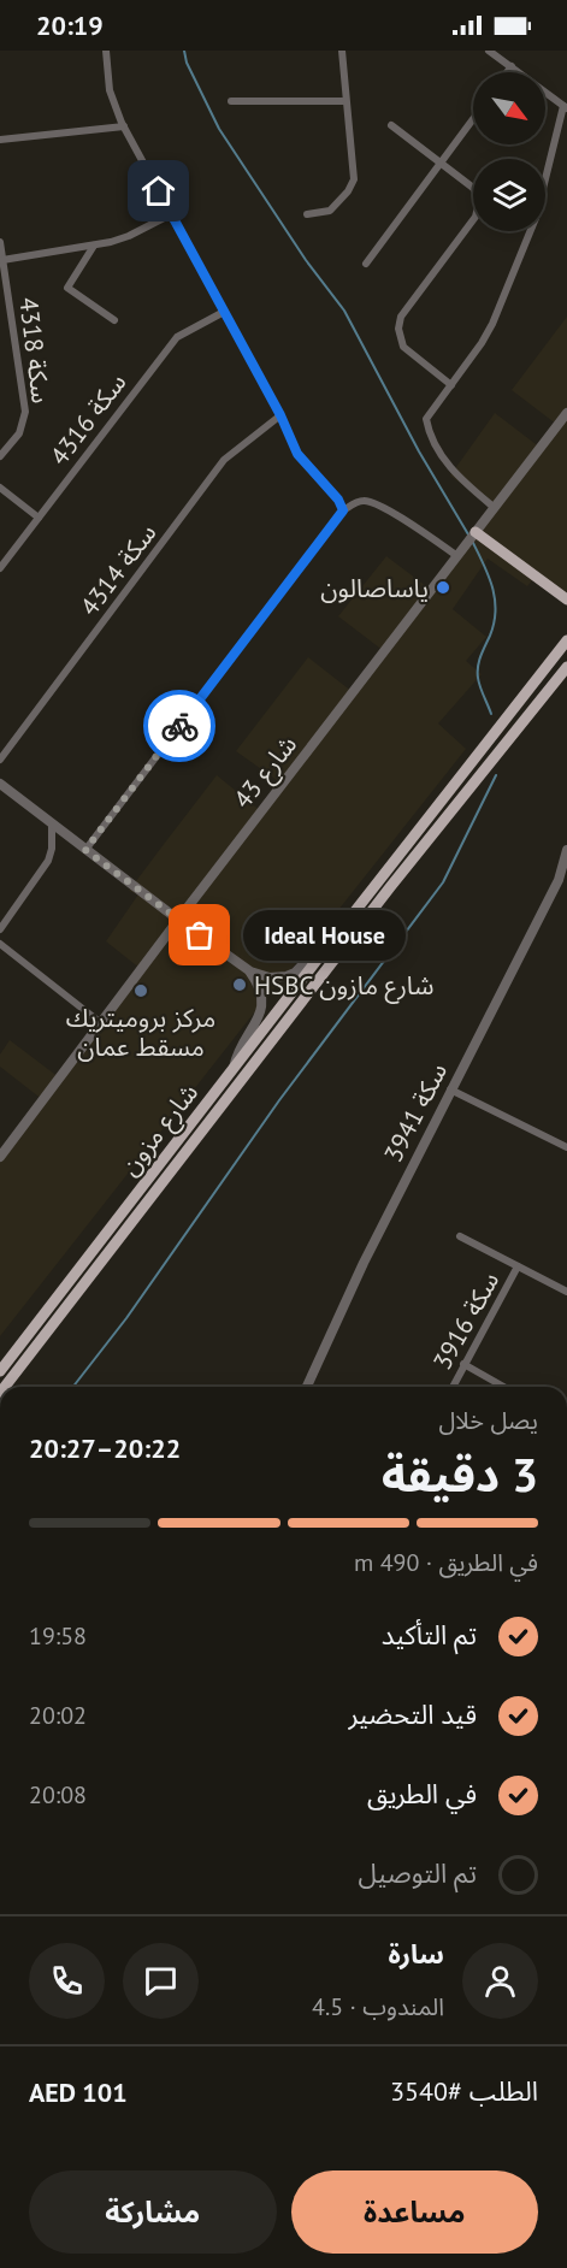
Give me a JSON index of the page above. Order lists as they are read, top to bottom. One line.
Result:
{"streets":{"main road":["شارع مزون"],"street":["سكة 4318","سكة 4316","سكة 4314","شارع 43","سكة 3941","سكة 3916"]},"places":["ياساصالون","Ideal House","HSBC شارع مازون","مركز بروميتريك مسقط عمان"],"north":"bottom right","page":{"status":"20:19","bubble":"Ideal House","heading":["3 دقيقة","يصل خلال","20:22–20:27"],"panel":["سارة","المندوب · 4.5","الطلب #3540","AED 101"],"bar":"في الطريق · 490 m","list":[["تم التأكيد","19:58"],["قيد التحضير","20:02"],["في الطريق","20:08"],"تم التوصيل"],"buttons":["مساعدة","مشاركة"]}}
